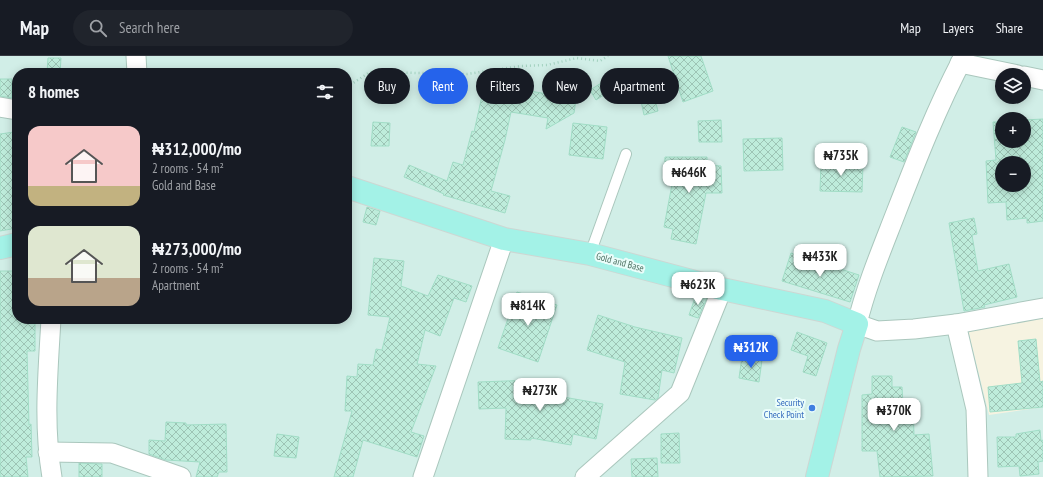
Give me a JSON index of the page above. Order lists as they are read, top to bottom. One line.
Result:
{"streets":{"main road":["Gold and Base"]},"places":["Security Check Point"],"page":{"header":"Map","search":"Search here","nav":["Map","Layers","Share"],"map_buttons":["+","−"],"chip":["Buy","Rent","Filters","New","Apartment"],"heading":"8 homes","list":[{"name":"₦312,000/mo","note":"2 rooms · 54 m² · Gold and Base"},{"name":"₦273,000/mo","note":"2 rooms · 54 m² · Apartment"}],"price":["₦735K","₦646K","₦433K","₦623K","₦814K","₦312K","₦273K","₦370K"]}}
